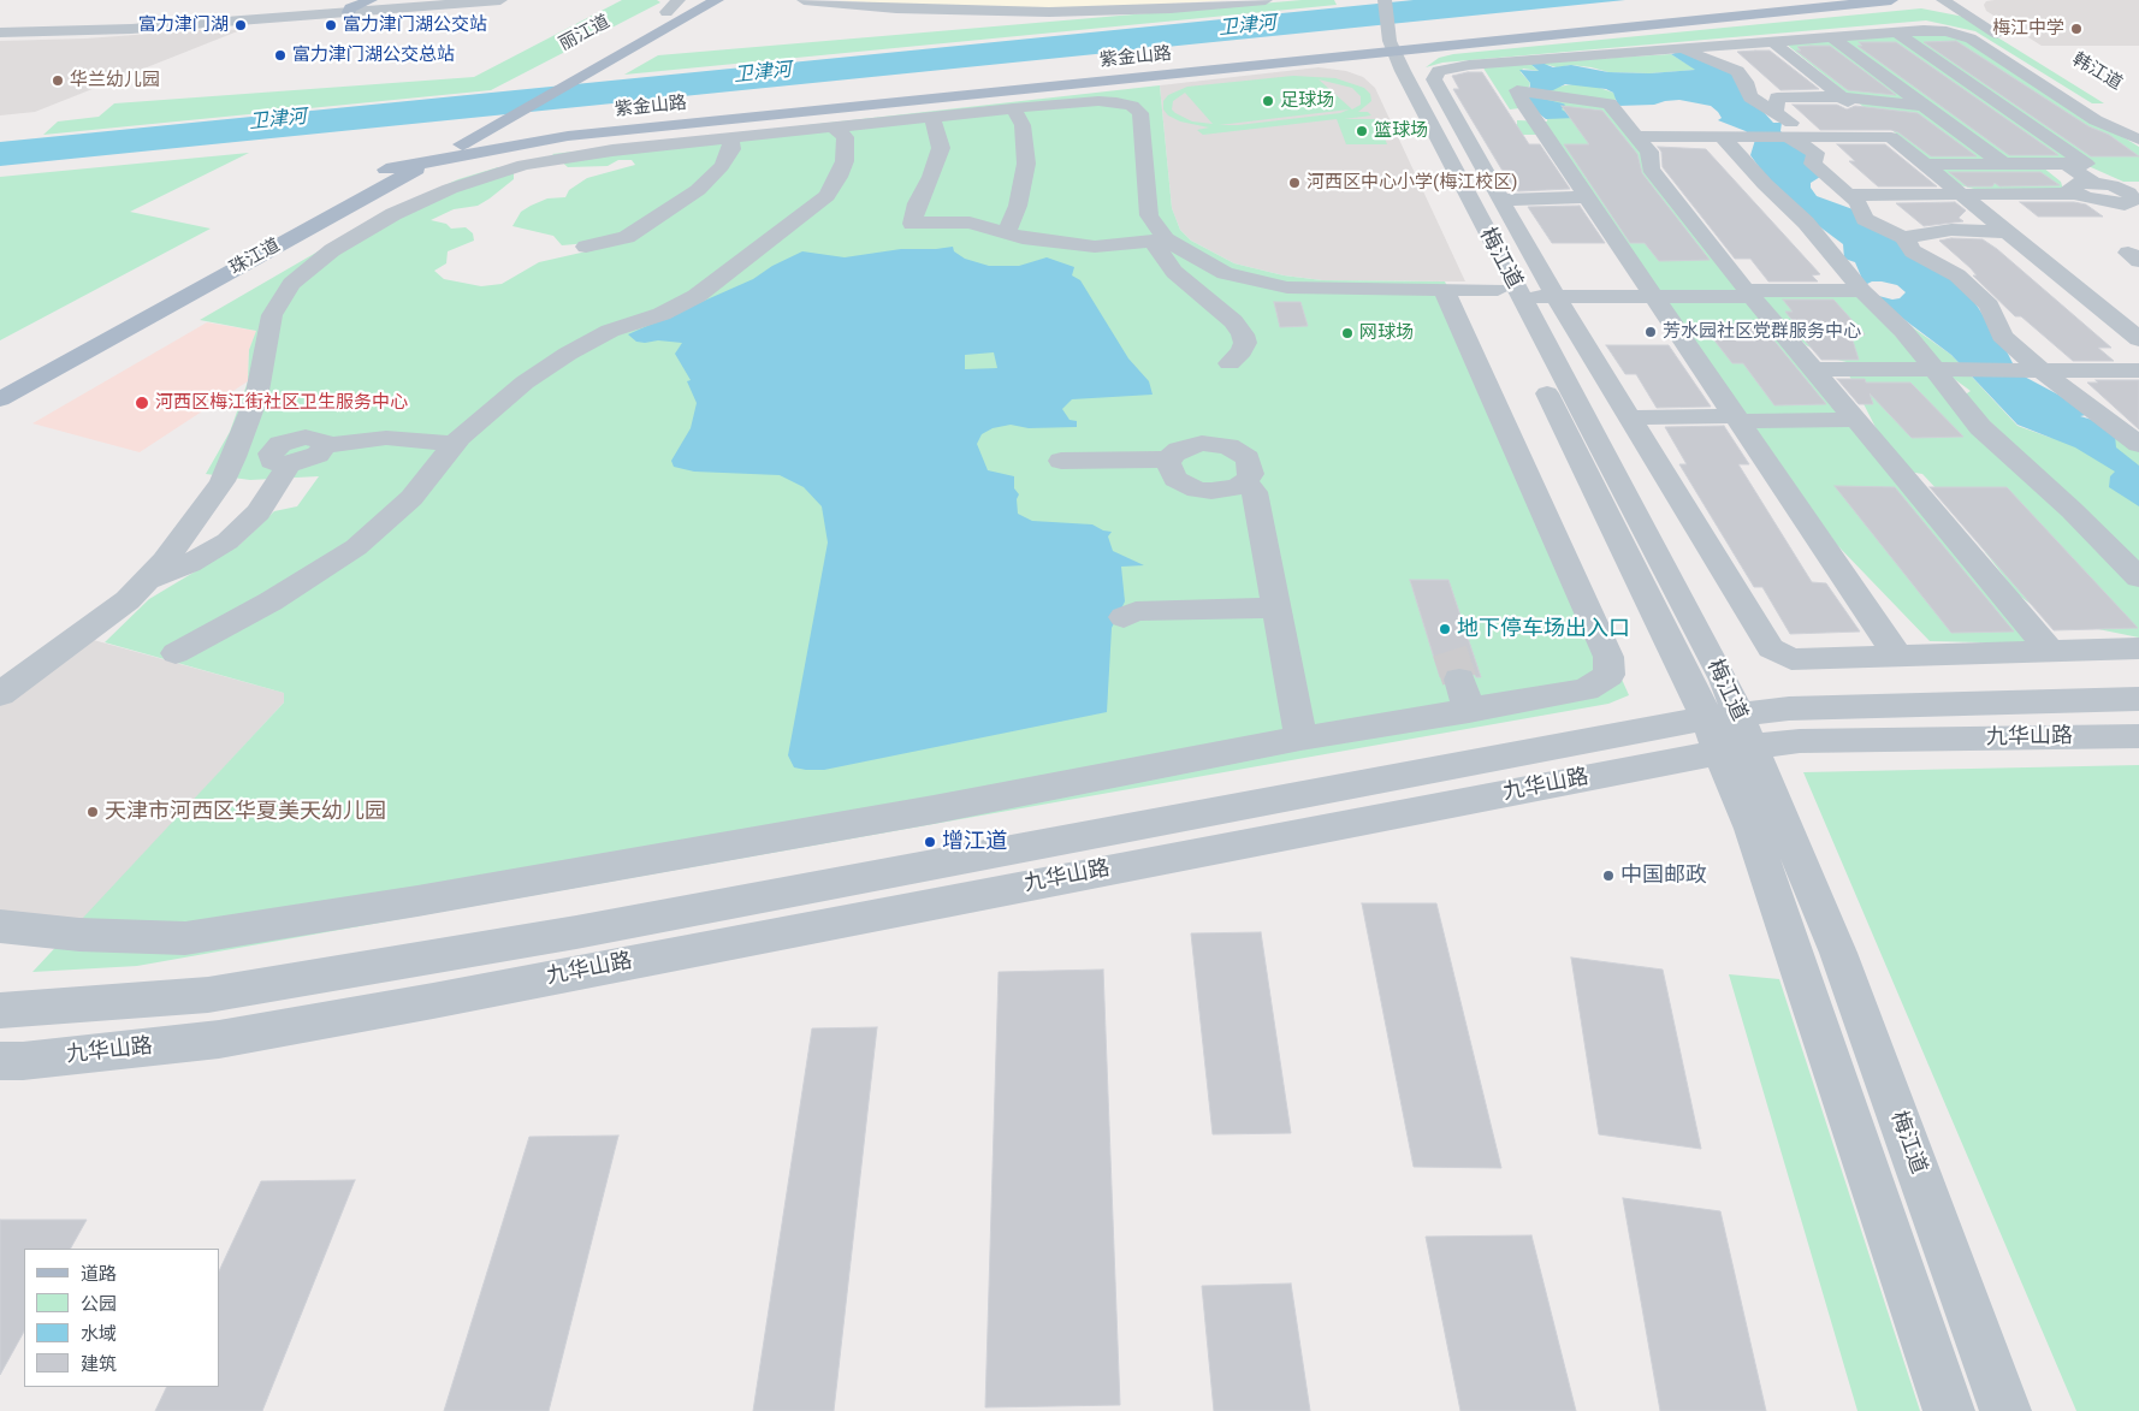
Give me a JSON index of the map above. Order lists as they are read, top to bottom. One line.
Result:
{"streets":{"main road":["丽江道","紫金山路","珠江道"],"street":["梅江道","九华山路"]},"crossings":[["丽江道","珠江道"],["紫金山路","珠江道"],["紫金山路","梅江道"],["梅江道","九华山路"]],"water":["卫津河"],"places":["富力津门湖","富力津门湖公交站","梅江中学","富力津门湖公交总站","华兰幼儿园","足球场","篮球场","河西区中心小学(梅江校区)","芳水园社区党群服务中心","网球场","河西区梅江街社区卫生服务中心","地下停车场出入口","天津市河西区华夏美天幼儿园","增江道","中国邮政"],"legend":["道路","公园","水域","建筑"]}
